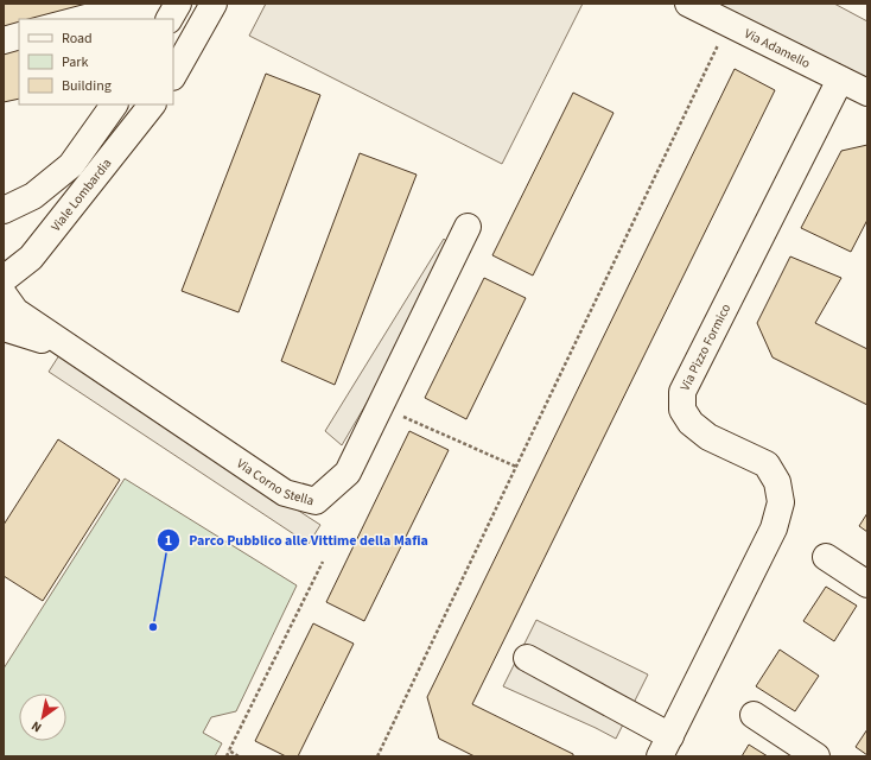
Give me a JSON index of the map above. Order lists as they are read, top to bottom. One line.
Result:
{"streets":{"street":["Via Adamello","Viale Lombardia","Via Pizzo Formico","Via Corno Stella"]},"crossings":[["Via Adamello","Via Pizzo Formico"]],"places":["Parco Pubblico alle Vittime della Mafia"],"legend":["Road","Park","Building"],"north":"bottom left"}
